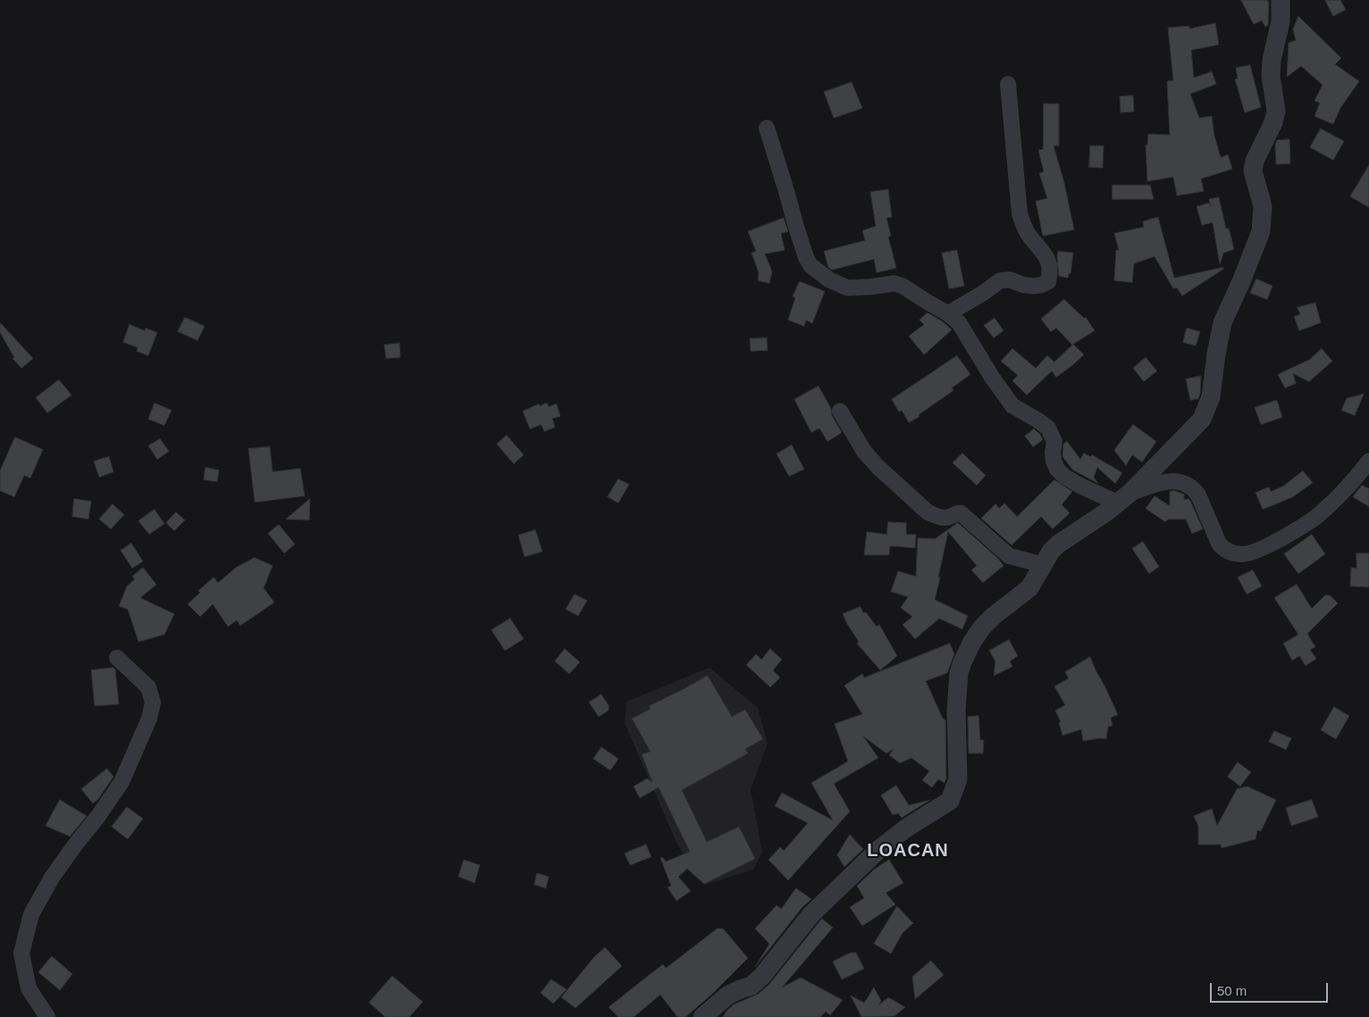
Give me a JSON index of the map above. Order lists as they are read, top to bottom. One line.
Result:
{"districts":["LOACAN"],"scale_bar":"50 m"}
